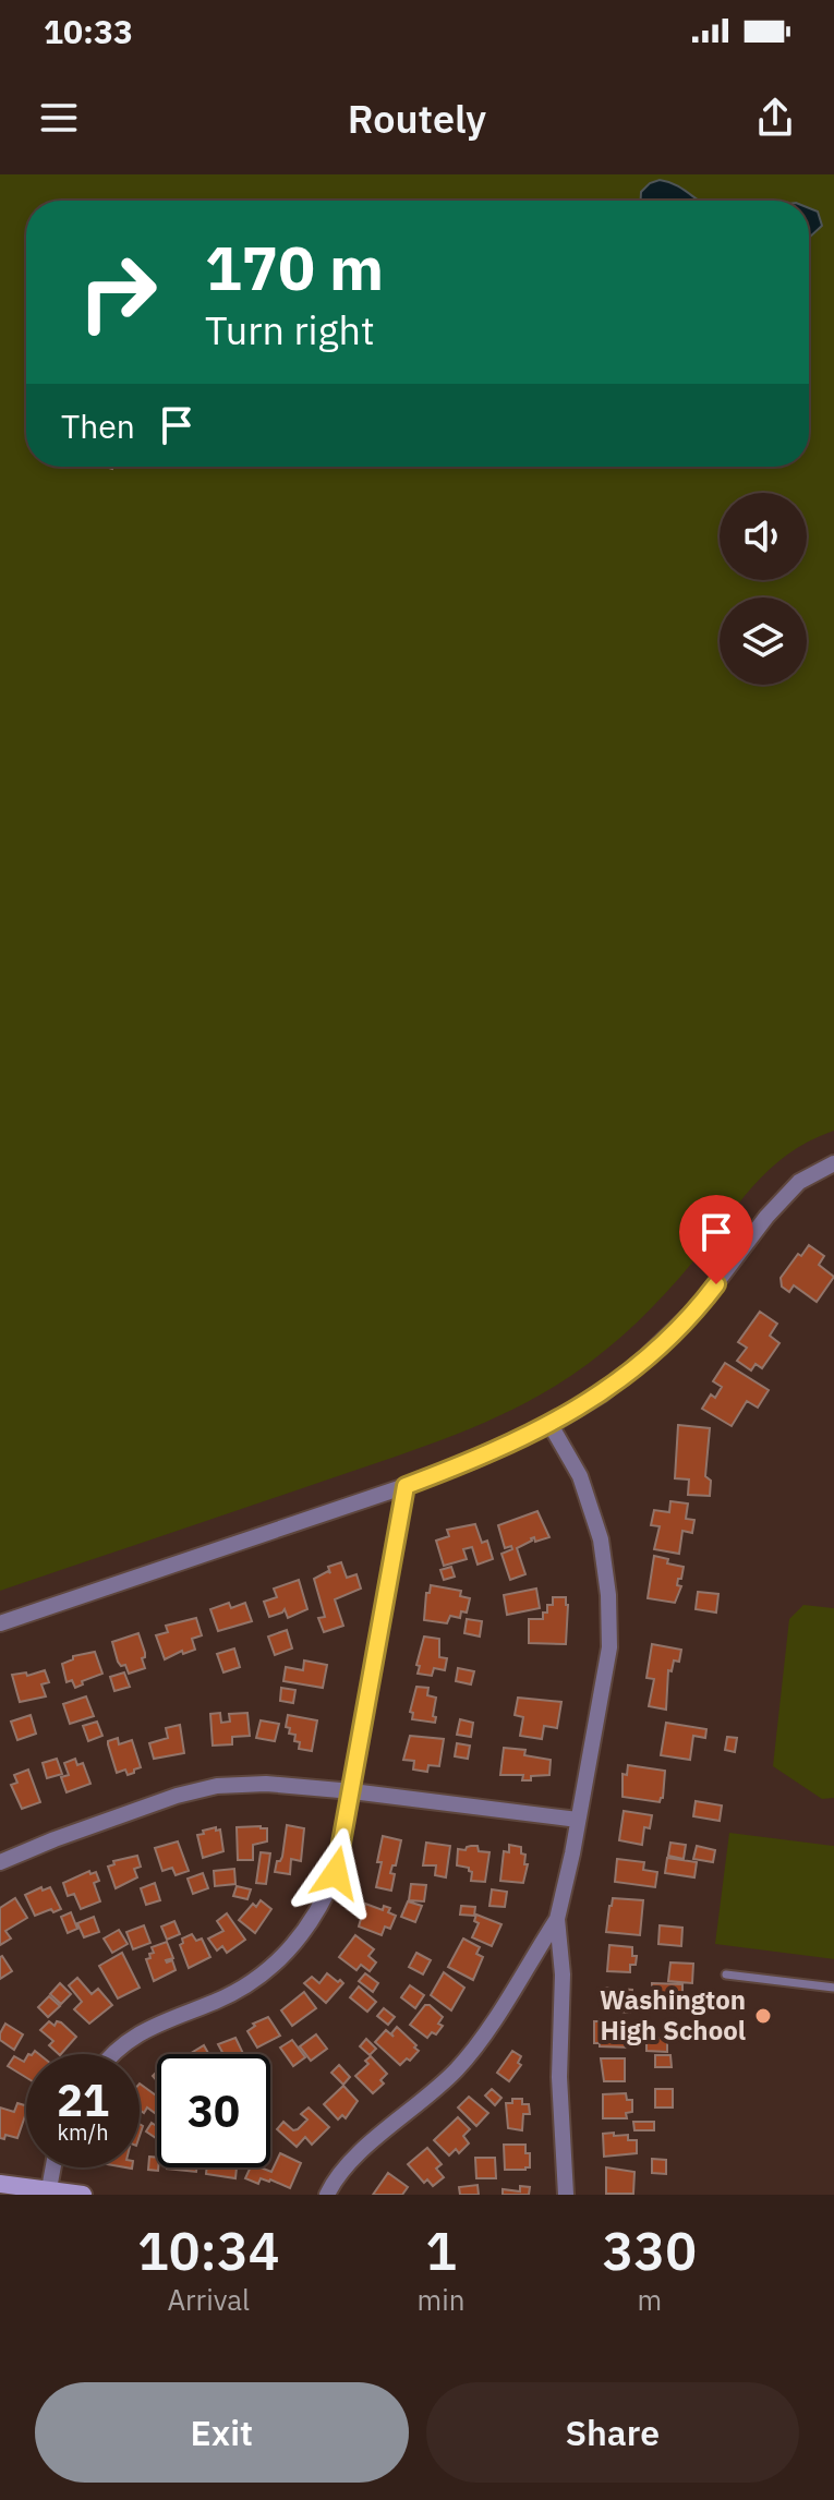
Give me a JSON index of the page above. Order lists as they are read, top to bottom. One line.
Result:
{"places":["Washington High School"],"page":{"status":"10:33","header":"Routely","turn":["170 m","Turn right"],"then":"Then","speed":"21 km/h","limit":"30","eta":["10:34","Arrival","1","min","330","m"],"buttons":["Exit","Share"]}}
